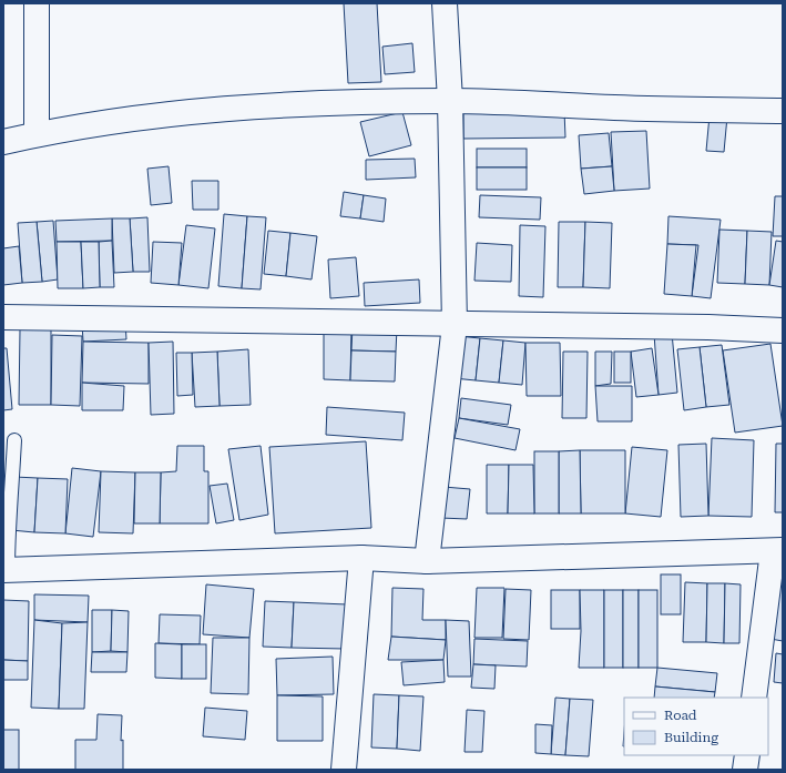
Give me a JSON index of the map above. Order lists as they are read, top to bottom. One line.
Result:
{"legend":["Road","Building"]}
